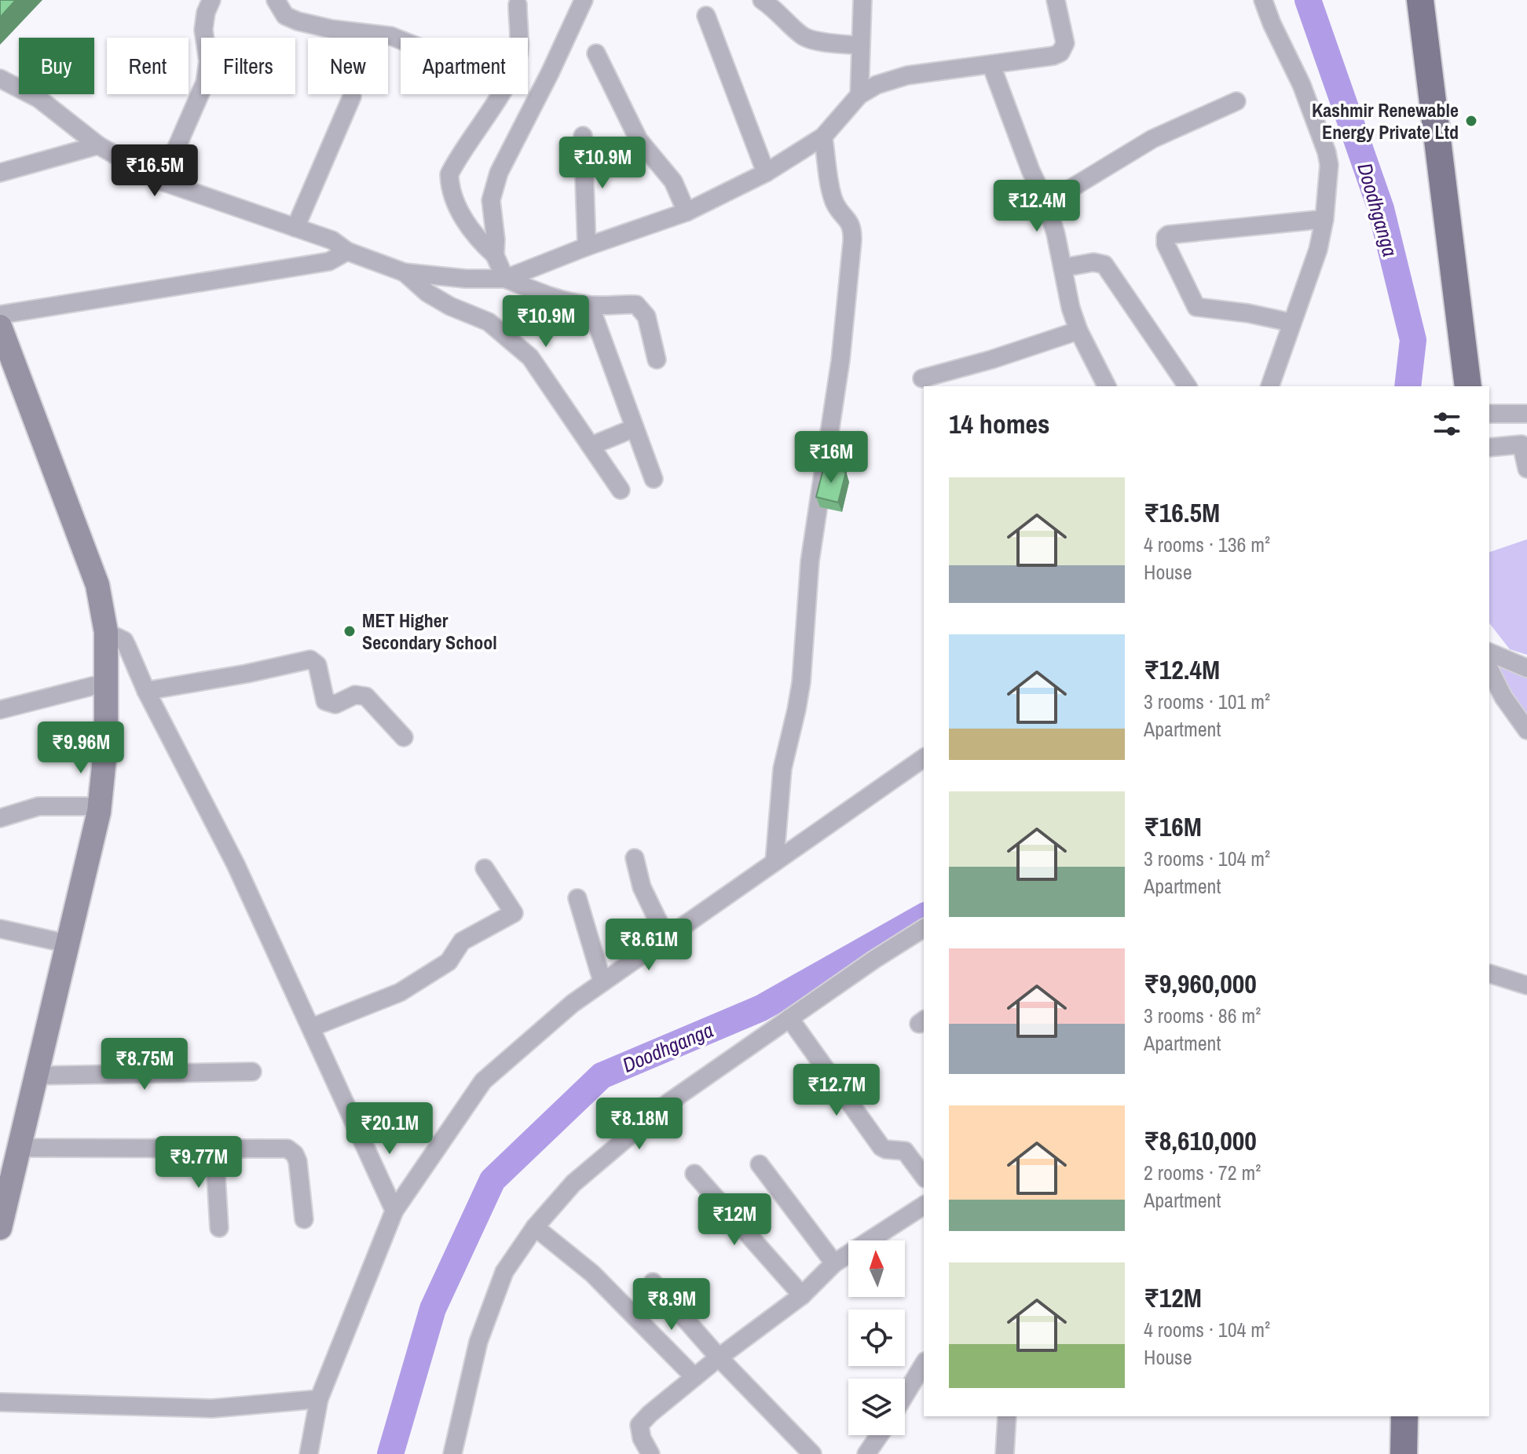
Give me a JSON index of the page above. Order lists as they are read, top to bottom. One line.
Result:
{"water":["Doodhganga"],"places":["Kashmir Renewable Energy Private Ltd","MET Higher Secondary School"],"north":"top","page":{"chip":["Buy","Rent","Filters","New","Apartment"],"price":["₹10.9M","₹16.5M","₹12.4M","₹10.9M","₹16M","₹9.96M","₹8.61M","₹8.75M","₹12.7M","₹8.18M","₹20.1M","₹9.77M","₹12M","₹8.9M"],"heading":"14 homes","list":[{"name":"₹16.5M","note":"4 rooms · 136 m² · House"},{"name":"₹12.4M","note":"3 rooms · 101 m² · Apartment"},{"name":"₹16M","note":"3 rooms · 104 m² · Apartment"},{"name":"₹9,960,000","note":"3 rooms · 86 m² · Apartment"},{"name":"₹8,610,000","note":"2 rooms · 72 m² · Apartment"},{"name":"₹12M","note":"4 rooms · 104 m² · House"}]}}
